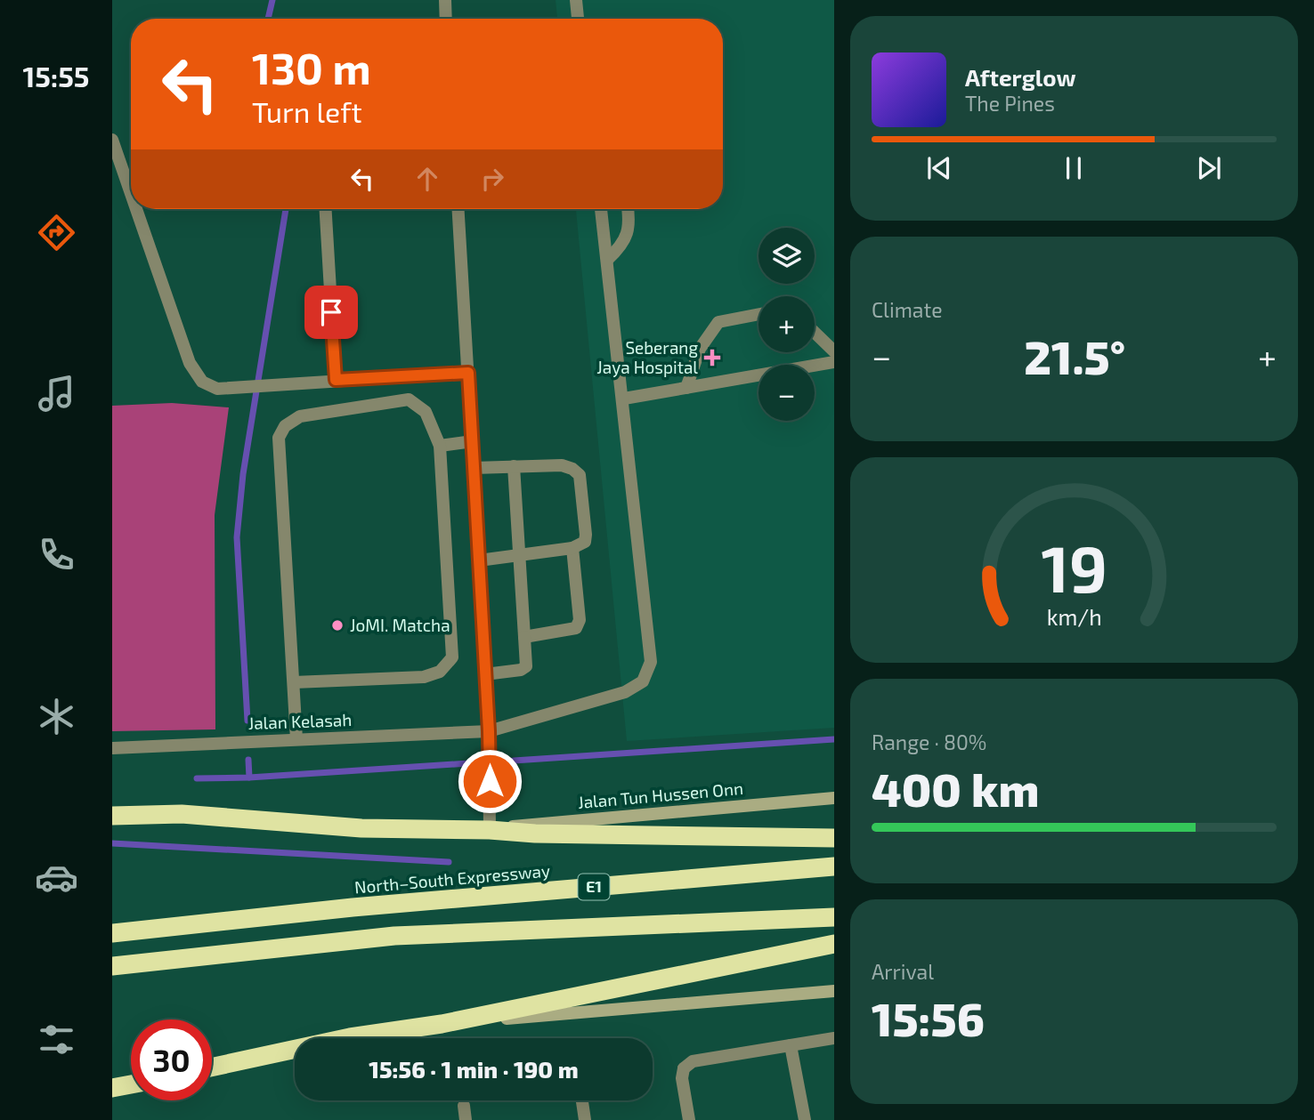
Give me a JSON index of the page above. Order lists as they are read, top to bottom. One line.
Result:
{"streets":{"highway":["North–South Expressway","E1"],"main road":["Jalan Tun Hussen Onn"],"street":["Jalan Kelasah"]},"places":{"health":["Seberang Jaya Hospital"],"other":["JoMI. Matcha"]},"page":{"tabs":"15:55","turn":["130 m","Turn left"],"song":["Afterglow","The Pines"],"map_buttons":["+","−"],"tile":["Climate",["Range · 80%","400 km"],["Arrival","15:56"]],"heat":["−","21.5°","+"],"limit":"30","trip":"15:56 · 1 min · 190 m","gauge":["19","km/h"]}}
